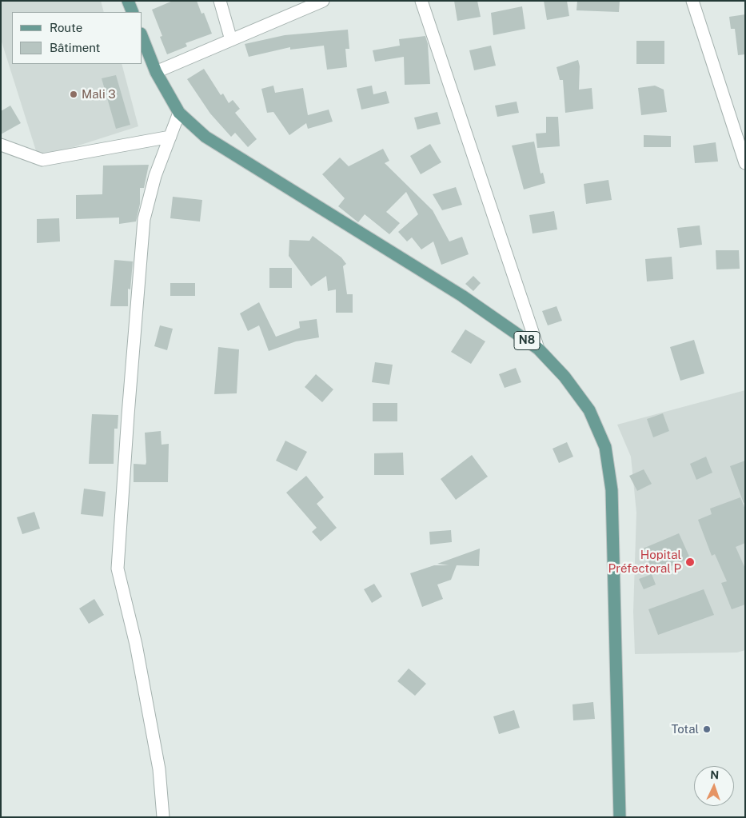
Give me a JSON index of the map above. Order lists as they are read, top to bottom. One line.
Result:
{"streets":{"main road":["N8"]},"places":["Mali 3","Hopital Préfectoral P","Total"],"legend":["Route","Bâtiment"],"north":"top"}
